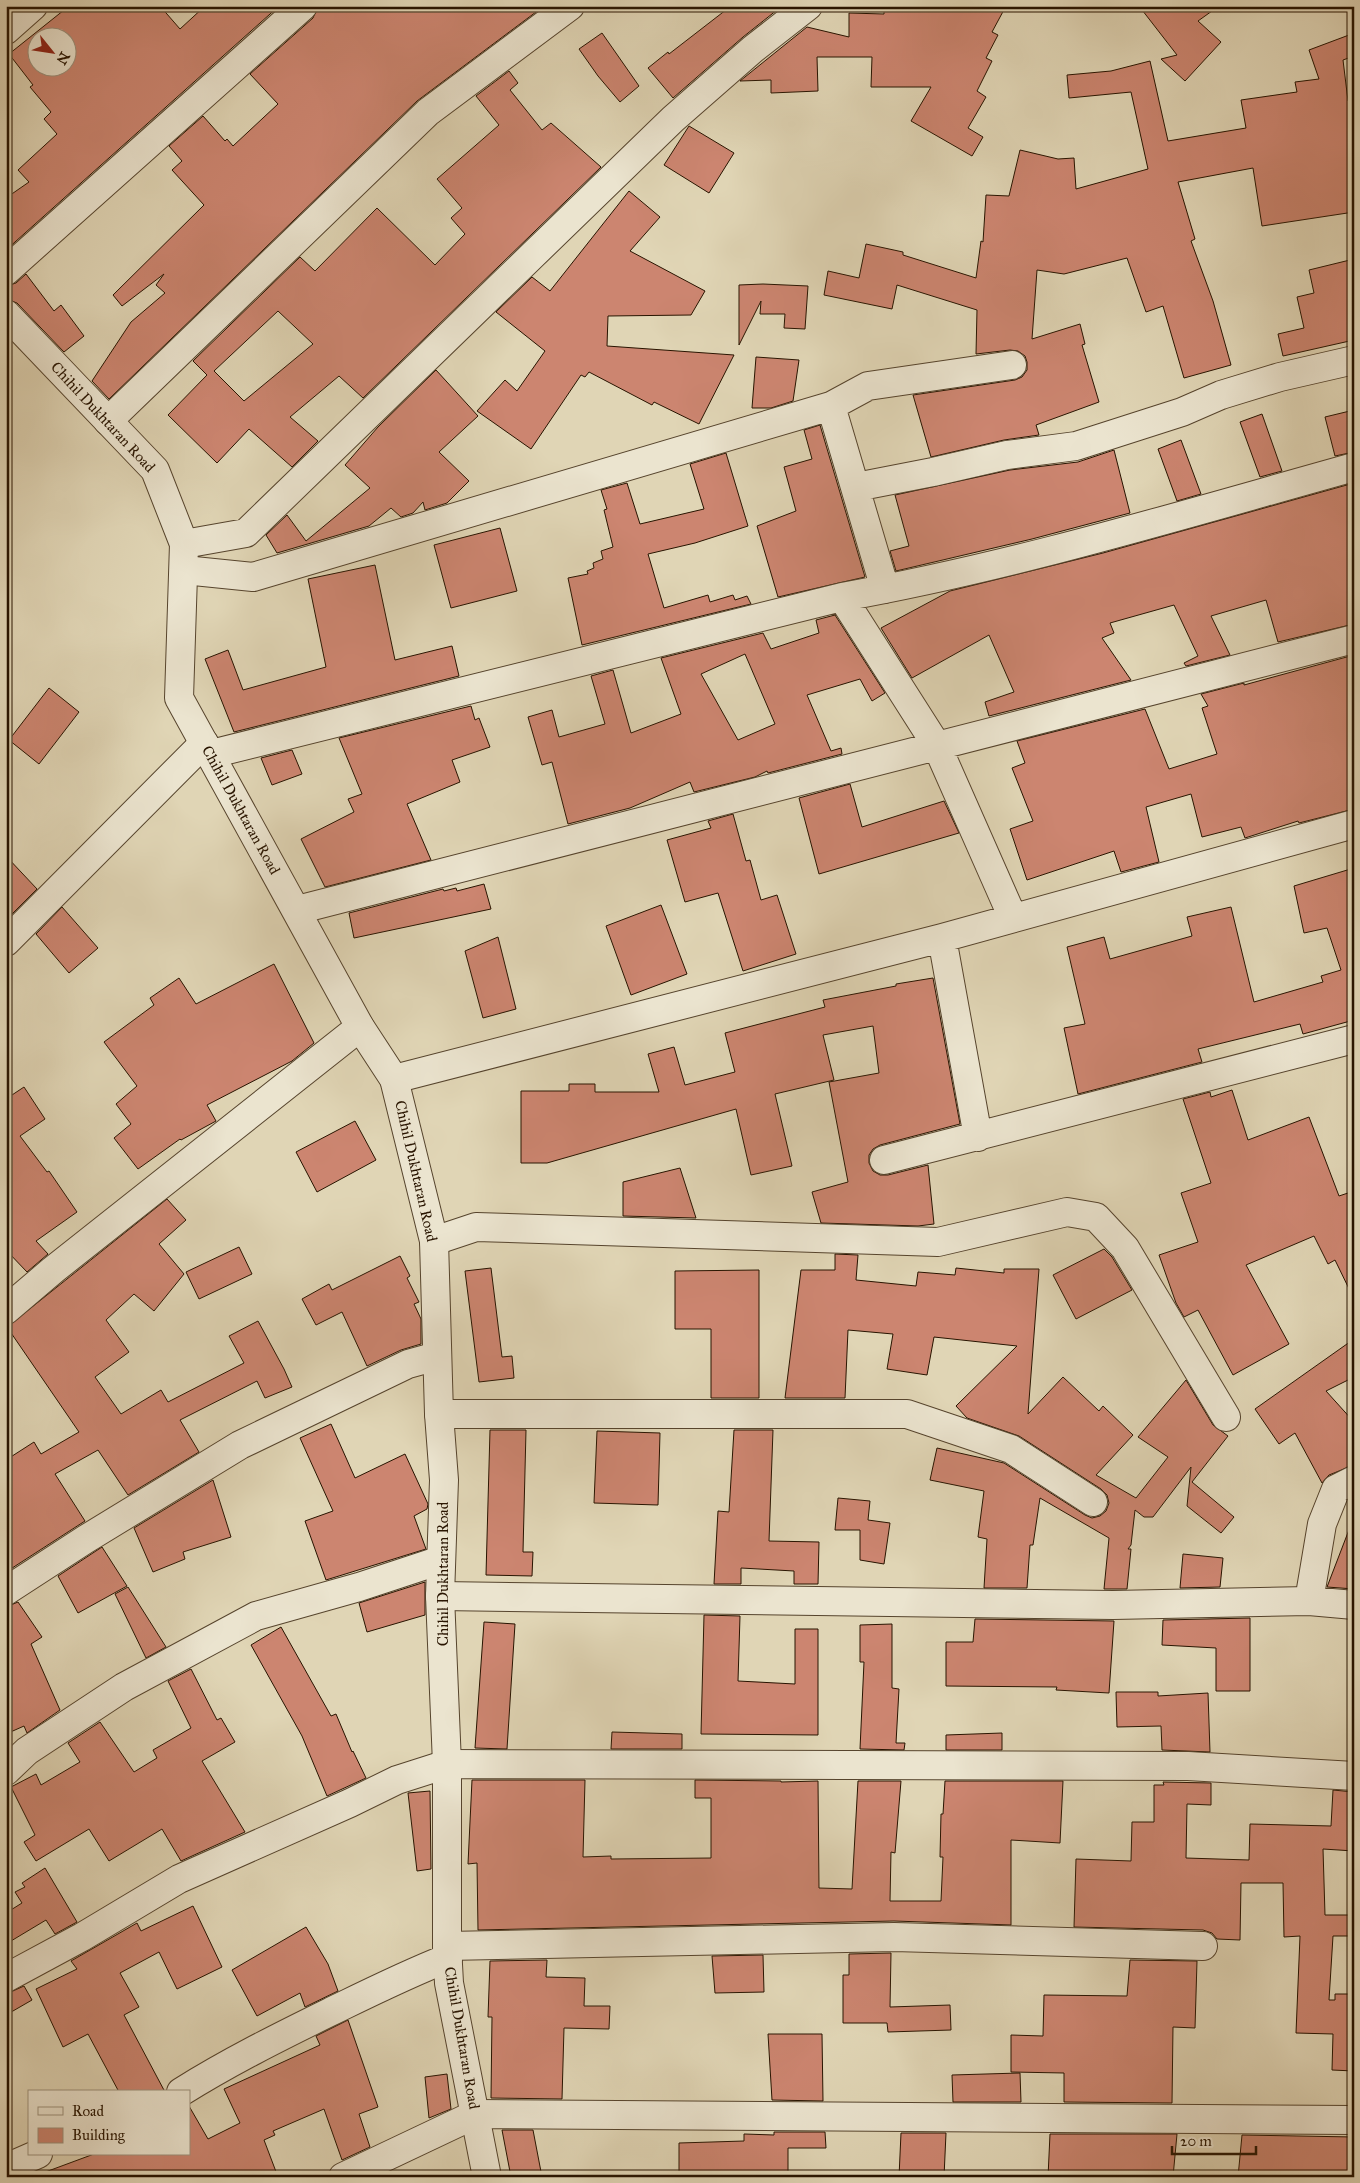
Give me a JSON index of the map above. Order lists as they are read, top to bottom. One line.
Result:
{"streets":{"street":["Chihil Dukhtaran Road"]},"legend":["Road","Building"],"scale_bar":"20 m","north":"bottom right"}
